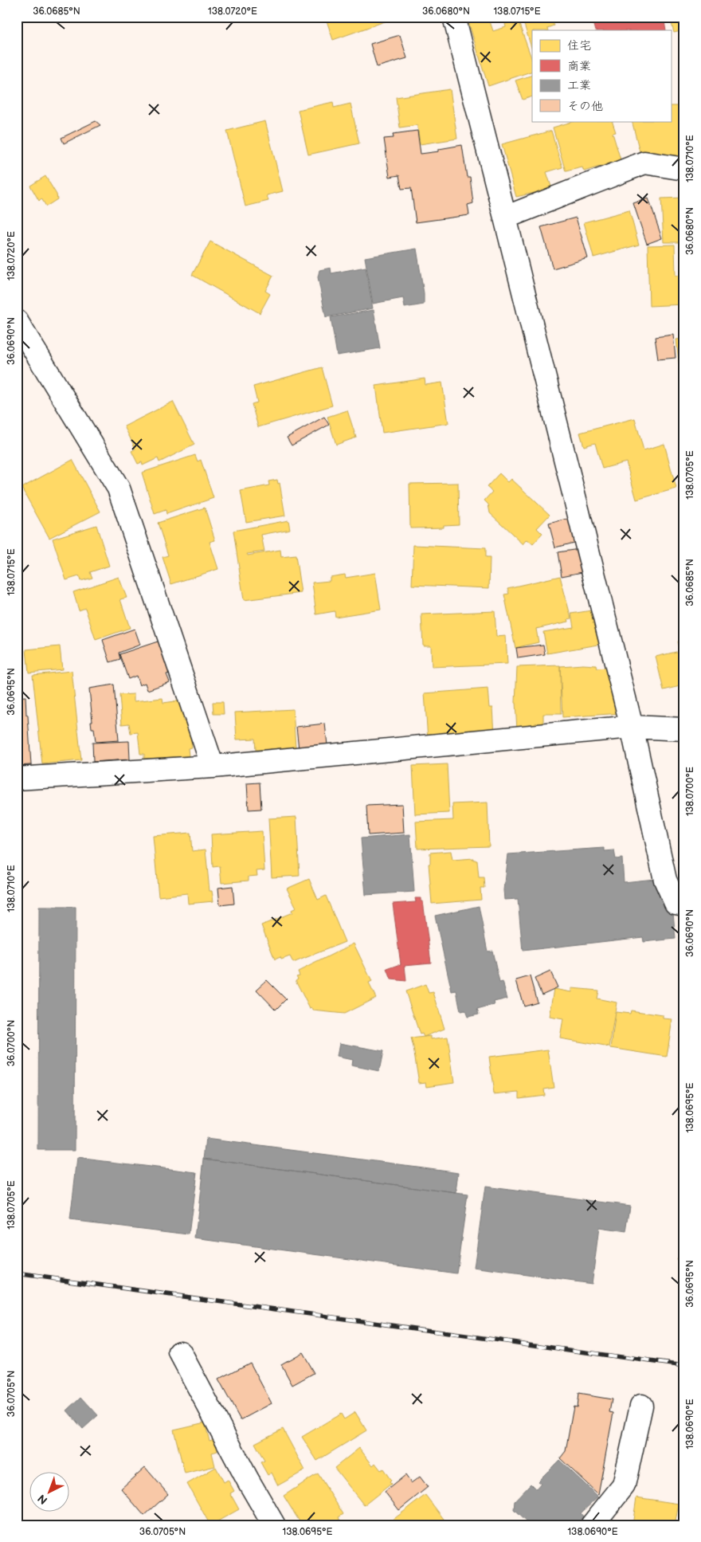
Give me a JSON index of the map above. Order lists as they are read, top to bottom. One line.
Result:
{"legend":["住宅","商業","工業","その他"],"north":"bottom left","coordinates":["36.0685°N","138.0720°E","36.0680°N","138.0715°E","138.0710°E","36.0690°N","138.0705°E","36.0695°N","138.0700°E","36.0700°N","138.0695°E","36.0705°N","138.0690°E"]}
